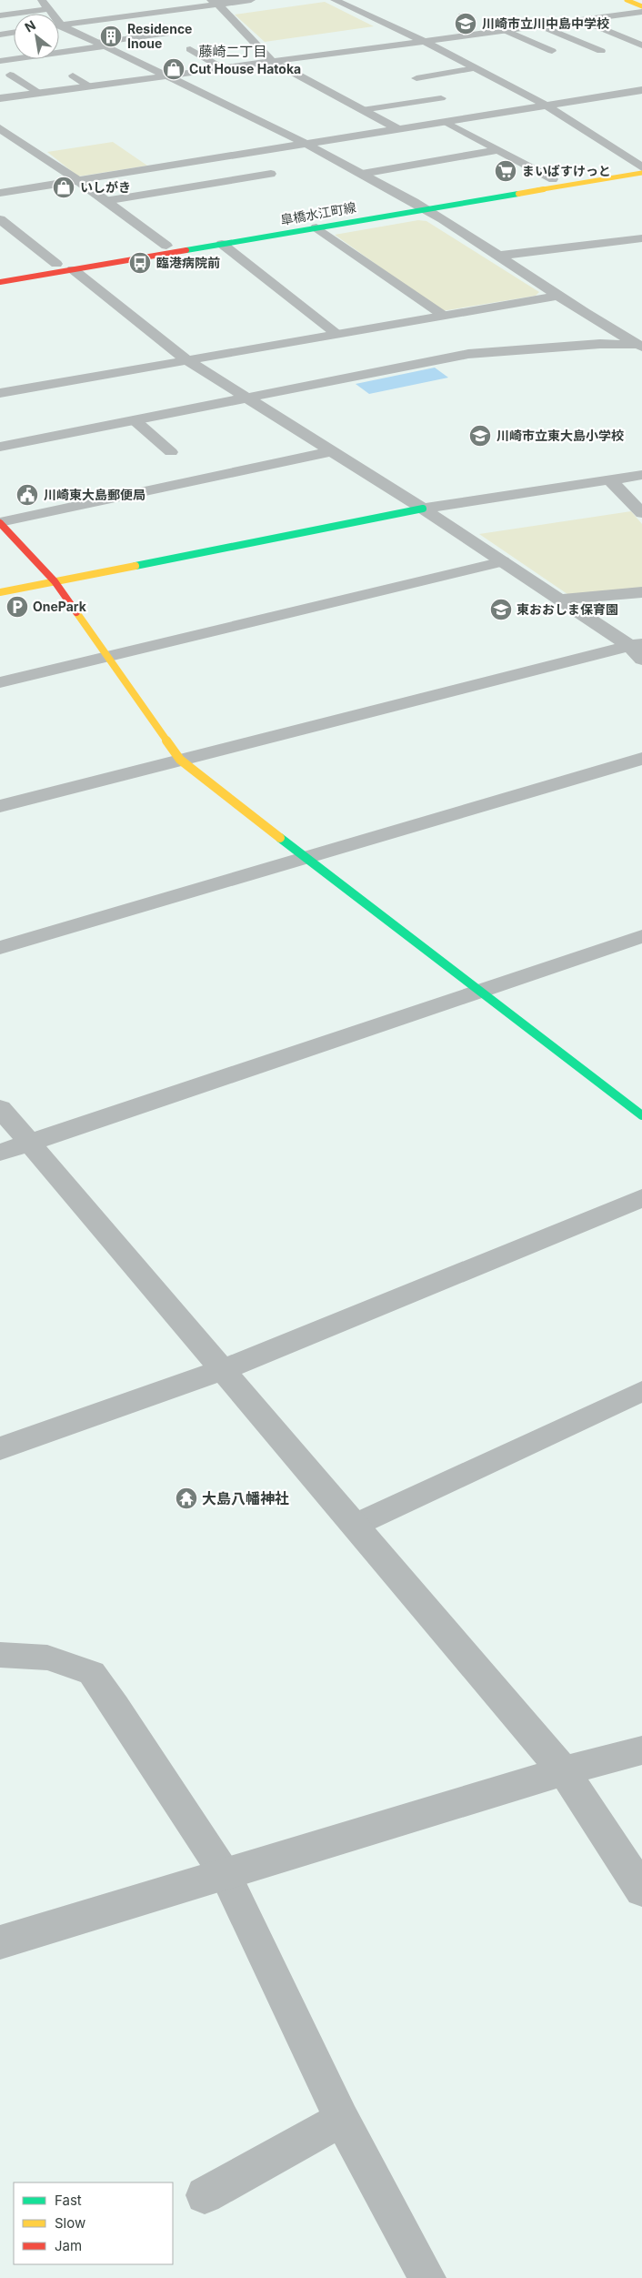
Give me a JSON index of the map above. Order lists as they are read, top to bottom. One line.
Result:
{"streets":{"street":["皐橋水江町線"]},"districts":["藤崎二丁目"],"places":{"school or university":["川崎市立川中島中学校","川崎市立東大島小学校","東おおしま保育園"],"building":["Residence Inoue"],"shop":["Cut House Hatoka","いしがき"],"supermarket":["まいばすけっと"],"bus stop":["臨港病院前"],"public building":["川崎東大島郵便局"],"parking":["OnePark"],"temple":["大島八幡神社"]},"legend":["Fast","Slow","Jam"],"north":"top left"}
